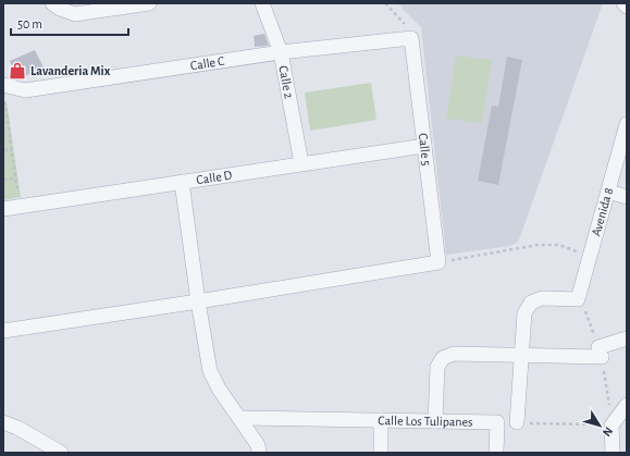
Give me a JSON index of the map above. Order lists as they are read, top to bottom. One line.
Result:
{"streets":{"street":["Calle C","Calle 2","Calle 5","Calle D","Avenida 8","Calle Los Tulipanes"]},"crossings":[["Calle C","Calle 2"],["Calle C","Calle 5"],["Calle 2","Calle D"],["Calle 5","Calle D"]],"places":{"shop":["Lavanderia Mix"]},"scale_bar":"50 m","north":"bottom right"}
